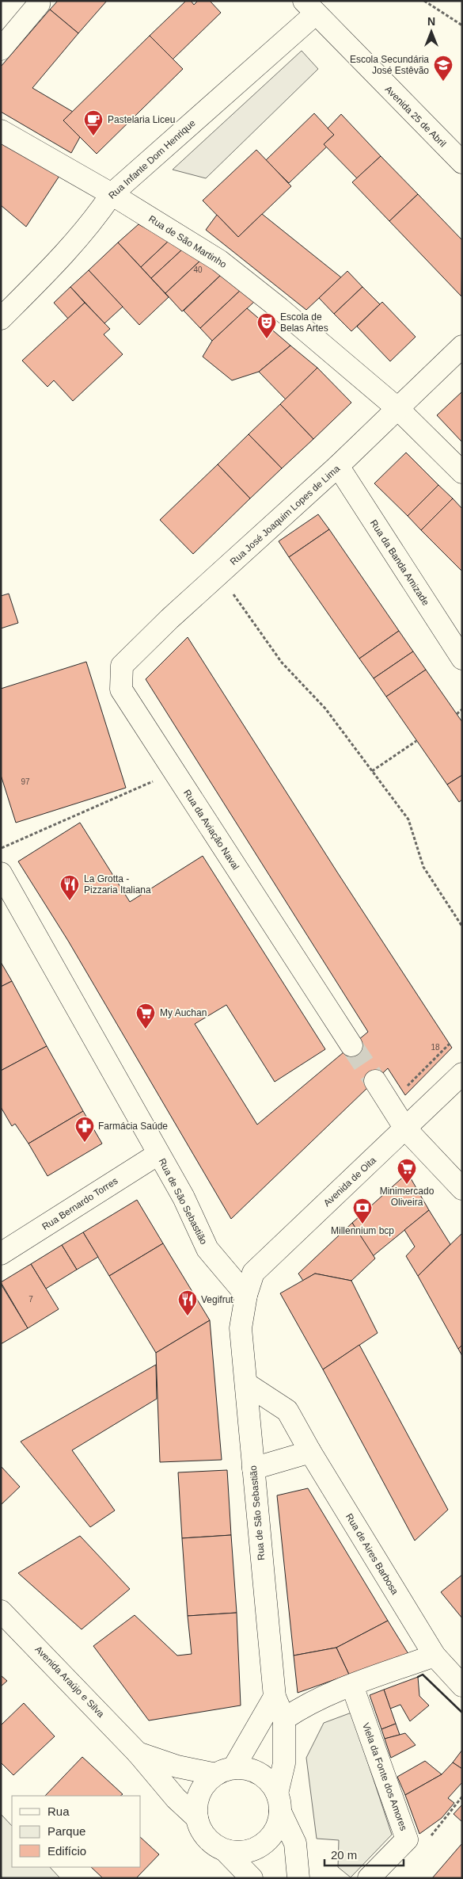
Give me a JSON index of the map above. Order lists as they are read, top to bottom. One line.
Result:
{"streets":{"street":["Avenida 25 de Abril","Rua Infante Dom Henrique","Rua de São Martinho","Rua José Joaquim Lopes de Lima","Rua da Banda Amizade","Rua da Aviação Naval","Avenida de Oita","Rua de São Sebastião","Rua Bernardo Torres","Rua de Aires Barbosa","Avenida Araújo e Silva","Viela da Fonte dos Amores"]},"crossings":[["Avenida 25 de Abril","Rua Infante Dom Henrique"],["Rua Infante Dom Henrique","Rua de São Martinho"],["Rua de São Martinho","Rua José Joaquim Lopes de Lima"],["Rua José Joaquim Lopes de Lima","Rua da Banda Amizade"],["Rua José Joaquim Lopes de Lima","Rua da Aviação Naval"],["Avenida de Oita","Rua de São Sebastião"],["Rua de São Sebastião","Rua Bernardo Torres"],["Rua de São Sebastião","Rua de Aires Barbosa"],["Rua de São Sebastião","Avenida Araújo e Silva"]],"places":{"school or university":["Escola Secundária José Estêvão"],"cafe":["Pastelaria Liceu"],"theatre":["Escola de Belas Artes"],"restaurant":["La Grotta - Pizzaria Italiana","Vegifrut"],"supermarket":["My Auchan","Minimercado Oliveira"],"pharmacy":["Farmácia Saúde"],"bank":["Millennium bcp"]},"house_numbers":["40","97","18","7"],"legend":["Rua","Parque","Edifício"],"scale_bar":"20 m","north":"top"}
